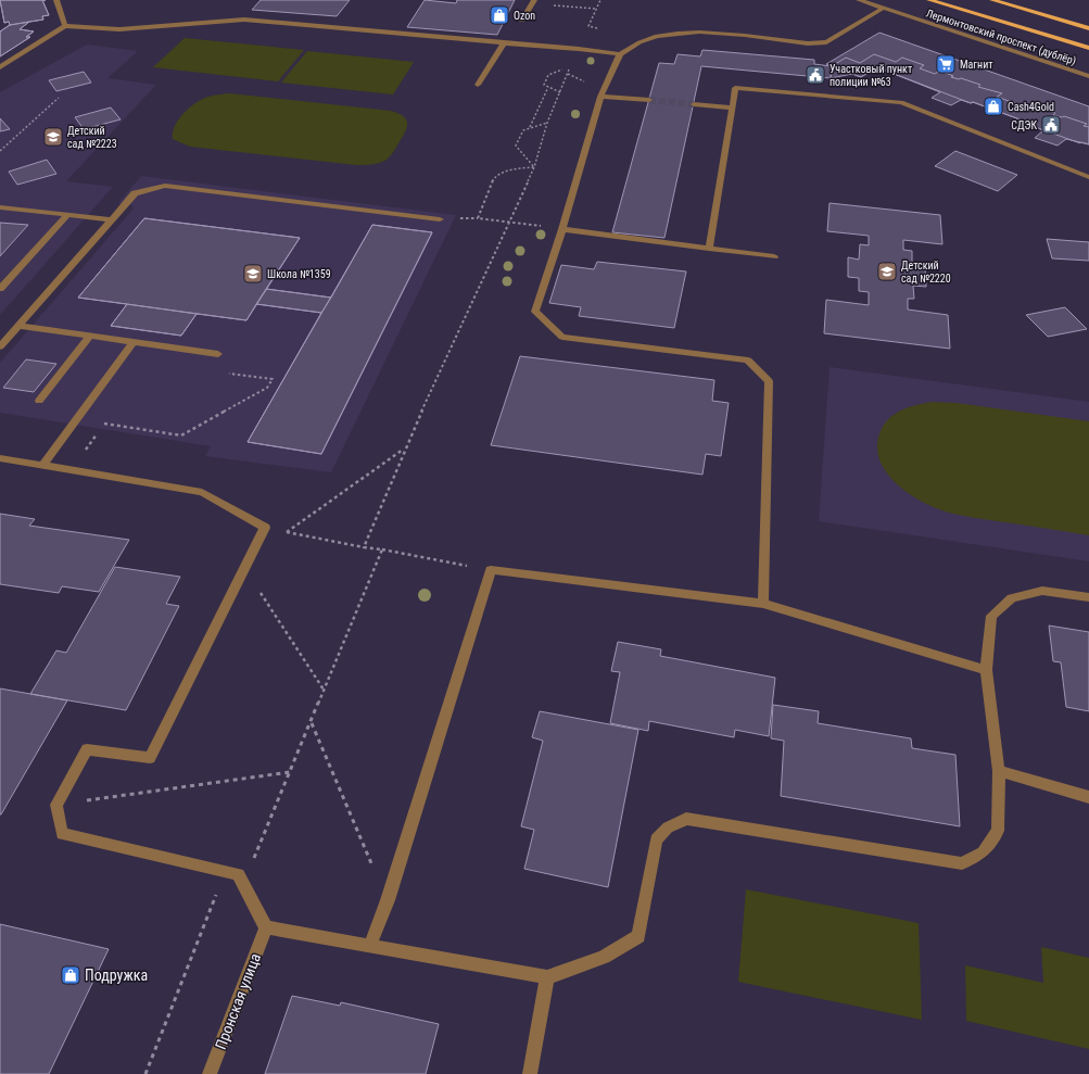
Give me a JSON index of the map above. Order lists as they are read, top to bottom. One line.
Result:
{"streets":{"street":["Лермонтовский проспект (дублёр)","Пронская улица"]},"places":{"shop":["Ozon","Cash4Gold","Подружка"],"supermarket":["Магнит"],"public building":["Участковый пункт полиции №63","СДЭК"],"school or university":["Детский сад №2223","Детский сад №2220","Школа №1359"]}}
